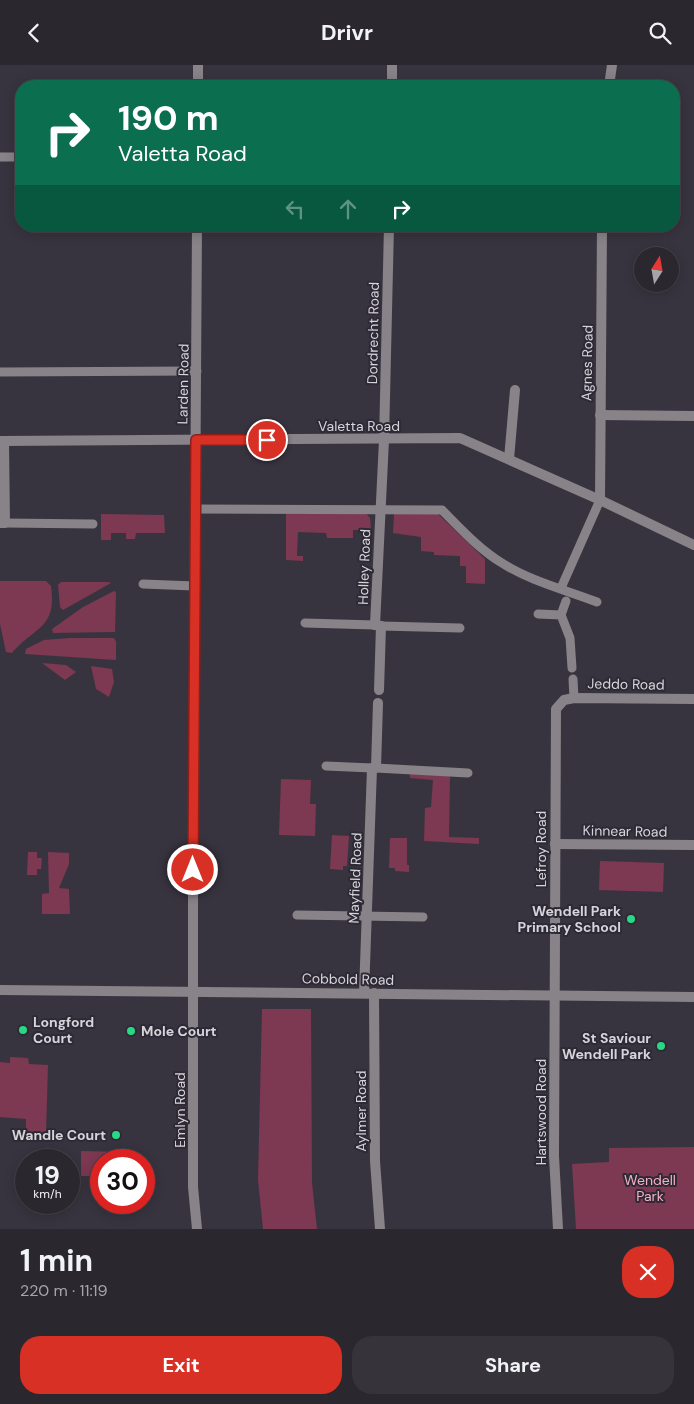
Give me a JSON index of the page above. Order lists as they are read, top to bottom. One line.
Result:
{"streets":{"street":["Dordrecht Road","Agnes Road","Larden Road","Valetta Road","Holley Road","Jeddo Road","Kinnear Road","Lefroy Road","Mayfield Road","Cobbold Road","Emlyn Road","Aylmer Road","Hartswood Road"]},"crossings":[["Dordrecht Road","Valetta Road"],["Dordrecht Road","Holley Road"],["Agnes Road","Valetta Road"],["Larden Road","Valetta Road"],["Larden Road","Cobbold Road"],["Larden Road","Emlyn Road"],["Valetta Road","Holley Road"],["Jeddo Road","Lefroy Road"],["Kinnear Road","Lefroy Road"],["Lefroy Road","Cobbold Road"],["Lefroy Road","Hartswood Road"],["Mayfield Road","Cobbold Road"],["Mayfield Road","Aylmer Road"],["Cobbold Road","Emlyn Road"],["Cobbold Road","Aylmer Road"],["Cobbold Road","Hartswood Road"]],"parks":["Wendell Park"],"places":["Wendell Park Primary School","Longford Court","Mole Court","St Saviour Wendell Park","Wandle Court"],"north":"top","page":{"header":"Drivr","turn":["190 m","Valetta Road"],"speed":"19 km/h","limit":"30","heading":["1 min","220 m · 11:19"],"buttons":["Exit","Share"]}}
